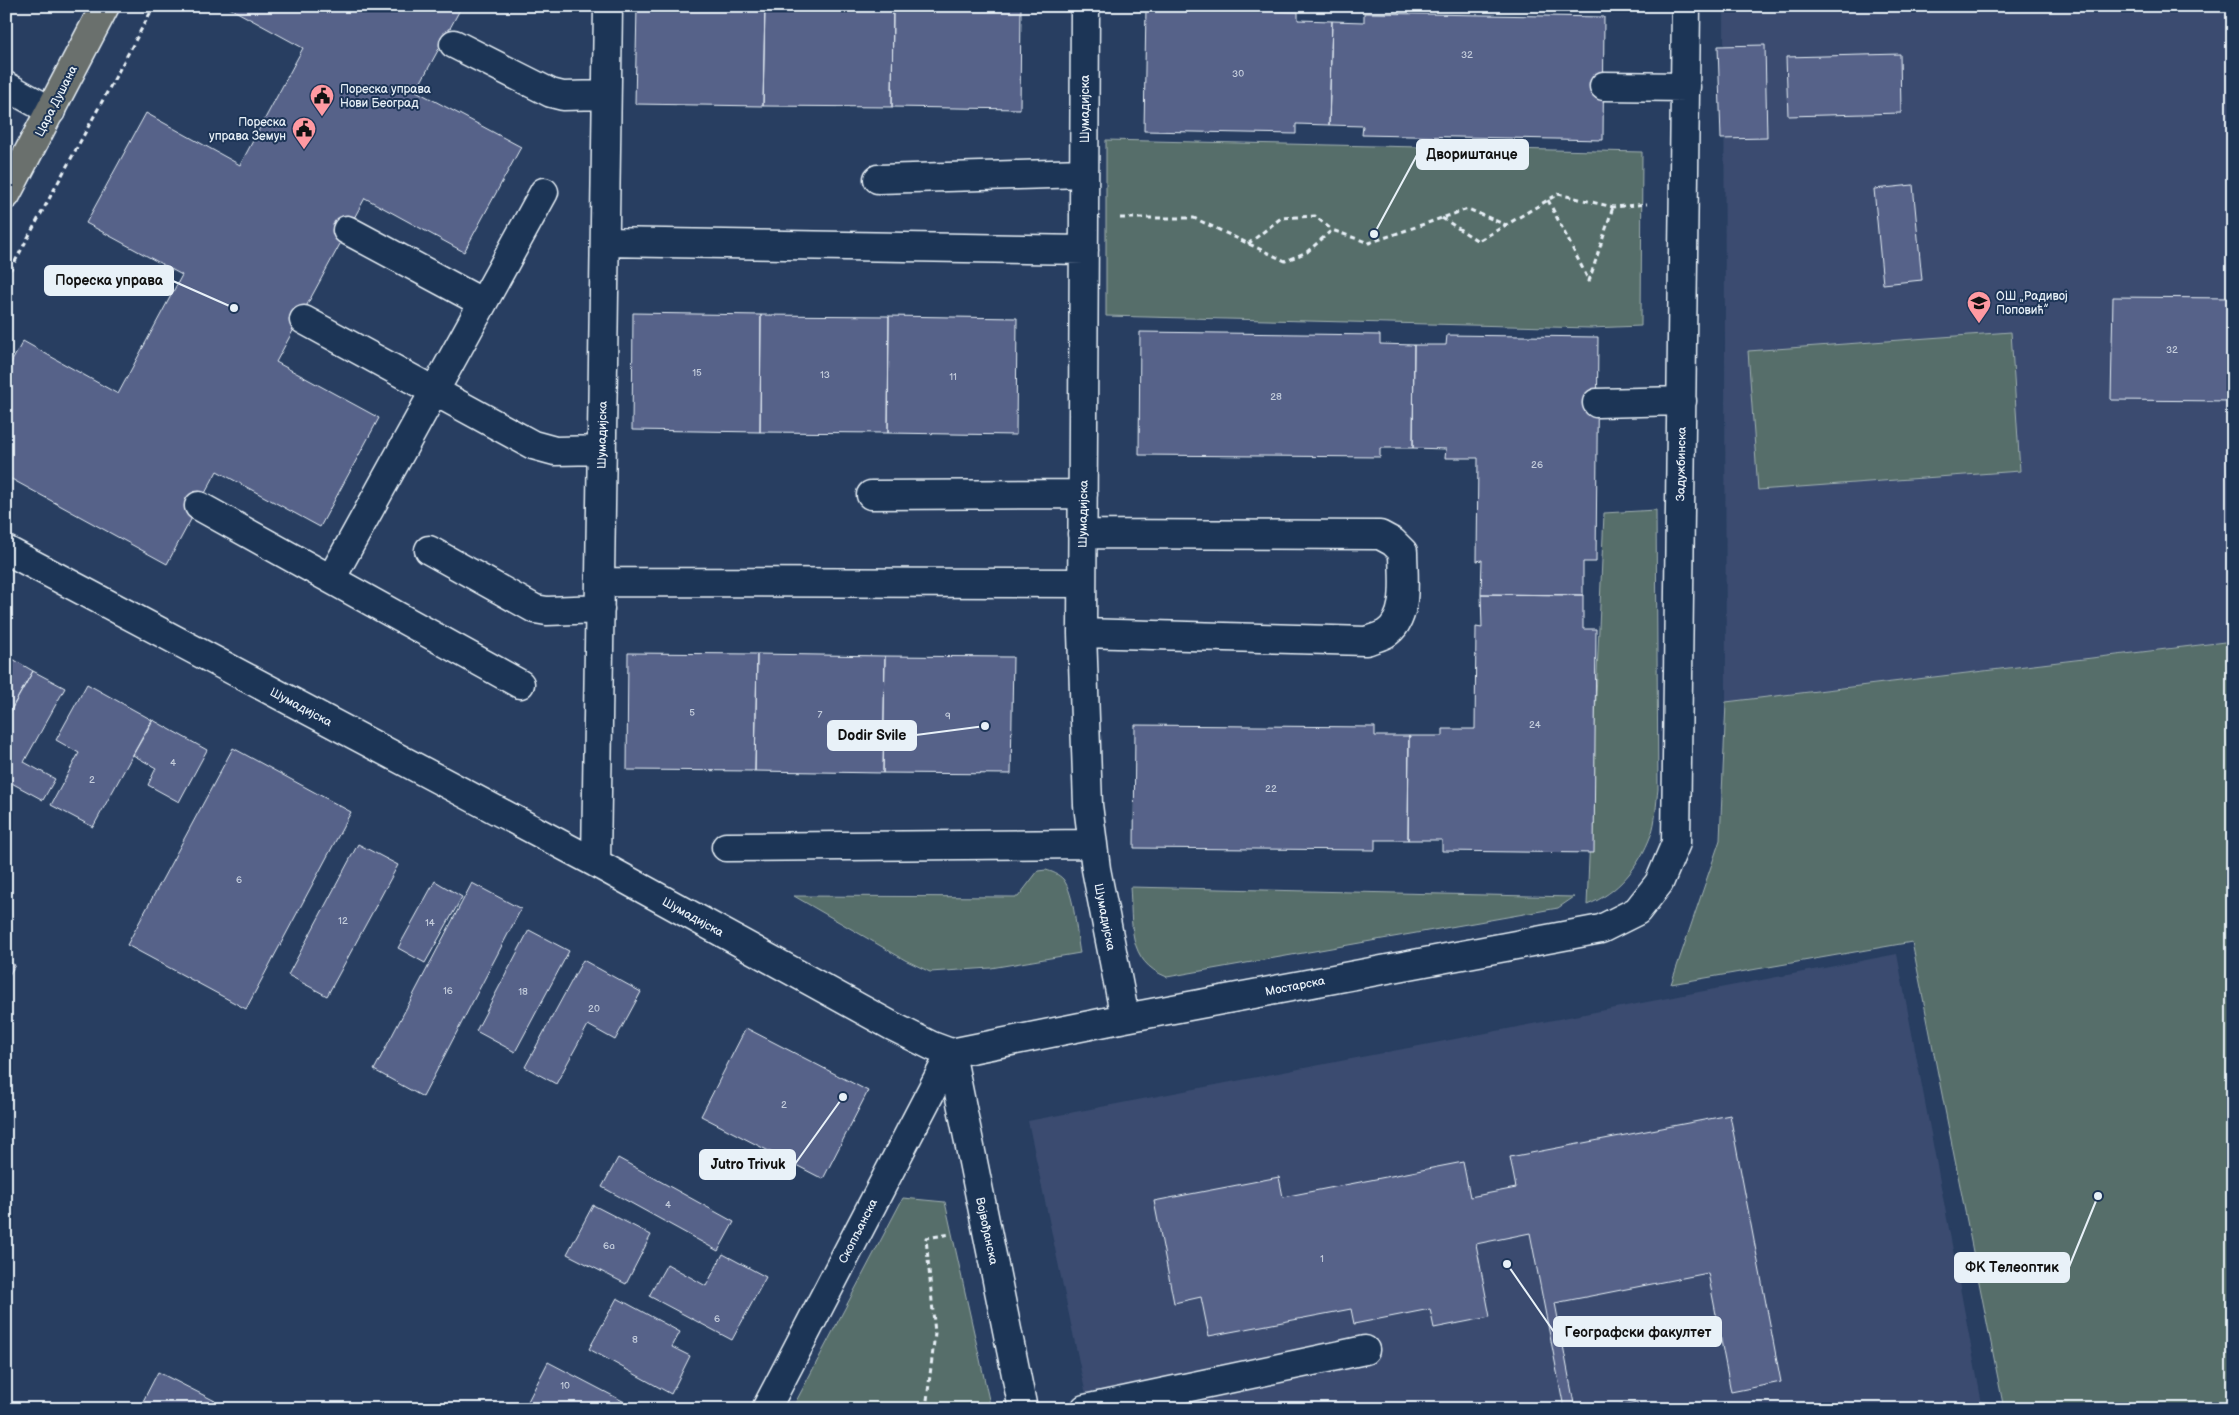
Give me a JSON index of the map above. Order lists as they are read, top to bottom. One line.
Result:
{"streets":{"main road":["Цара Душана"],"street":["Шумадијска","Задужбинска","Мостарска","Скопљанска","Војвођанска"]},"crossings":[["Шумадијска","Мостарска"],["Шумадијска","Скопљанска"],["Шумадијска","Војвођанска"],["Задужбинска","Мостарска"],["Мостарска","Скопљанска"],["Мостарска","Војвођанска"],["Скопљанска","Војвођанска"]],"places":{"public building":["Пореска управа Нови Београд","Пореска управа Земун"],"other":["Двориштанце","Пореска управа","Dodir Svile","Jutro Trivuk","ФК Телеоптик","Географски факултет"],"school or university":["ОШ „Радивој Поповић”"]},"house_numbers":["32","30","32","15","13","11","28","26","5","7","9","24","4","2","22","6","12","14","16","18","20","2","4","6a","1","6","8","10"]}
